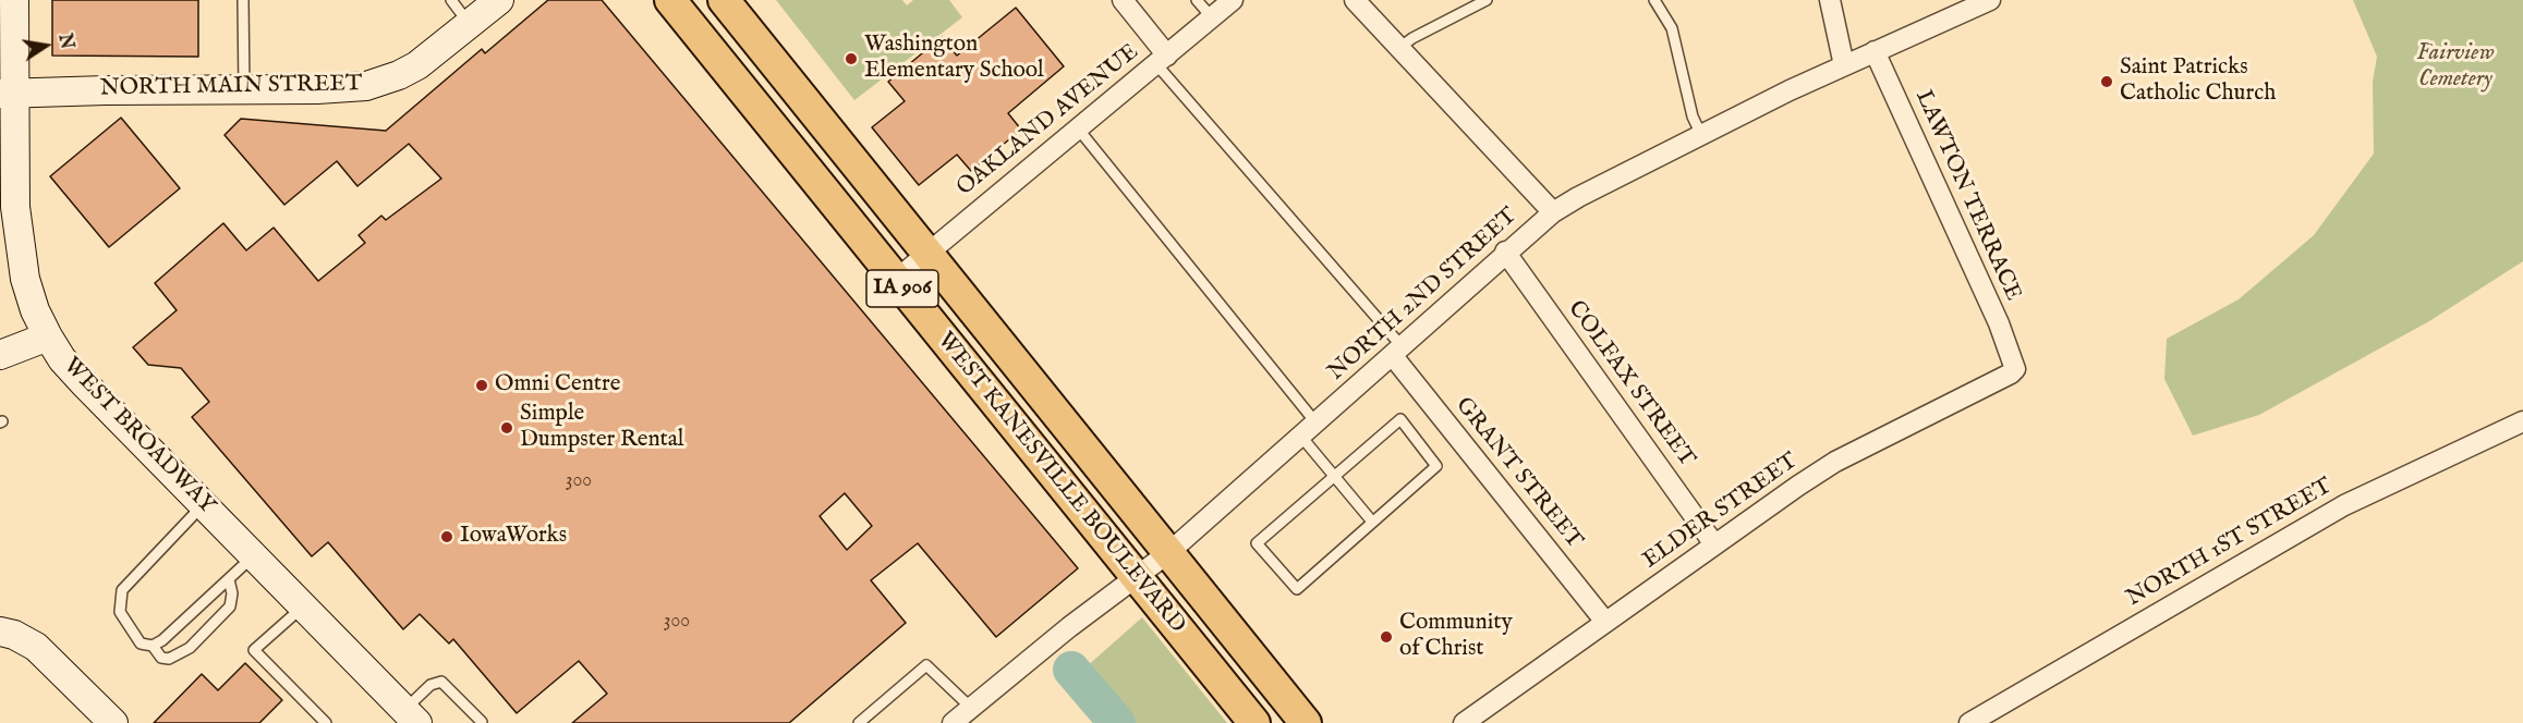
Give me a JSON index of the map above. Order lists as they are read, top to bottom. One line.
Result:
{"streets":{"main road":["NORTH MAIN STREET","IA 906","WEST BROADWAY","WEST KANESVILLE BOULEVARD"],"street":["OAKLAND AVENUE","LAWTON TERRACE","NORTH 2ND STREET","COLFAX STREET","GRANT STREET","ELDER STREET","NORTH 1ST STREET"]},"crossings":[["NORTH MAIN STREET","WEST BROADWAY"],["OAKLAND AVENUE","WEST KANESVILLE BOULEVARD"],["LAWTON TERRACE","NORTH 2ND STREET"],["LAWTON TERRACE","ELDER STREET"],["NORTH 2ND STREET","COLFAX STREET"],["NORTH 2ND STREET","GRANT STREET"],["NORTH 2ND STREET","WEST KANESVILLE BOULEVARD"],["COLFAX STREET","ELDER STREET"],["GRANT STREET","ELDER STREET"]],"parks":["Fairview Cemetery"],"places":["Washington Elementary School","Saint Patricks Catholic Church","Omni Centre","Simple Dumpster Rental","IowaWorks","Community of Christ"],"house_numbers":["300","300"],"north":"right"}
